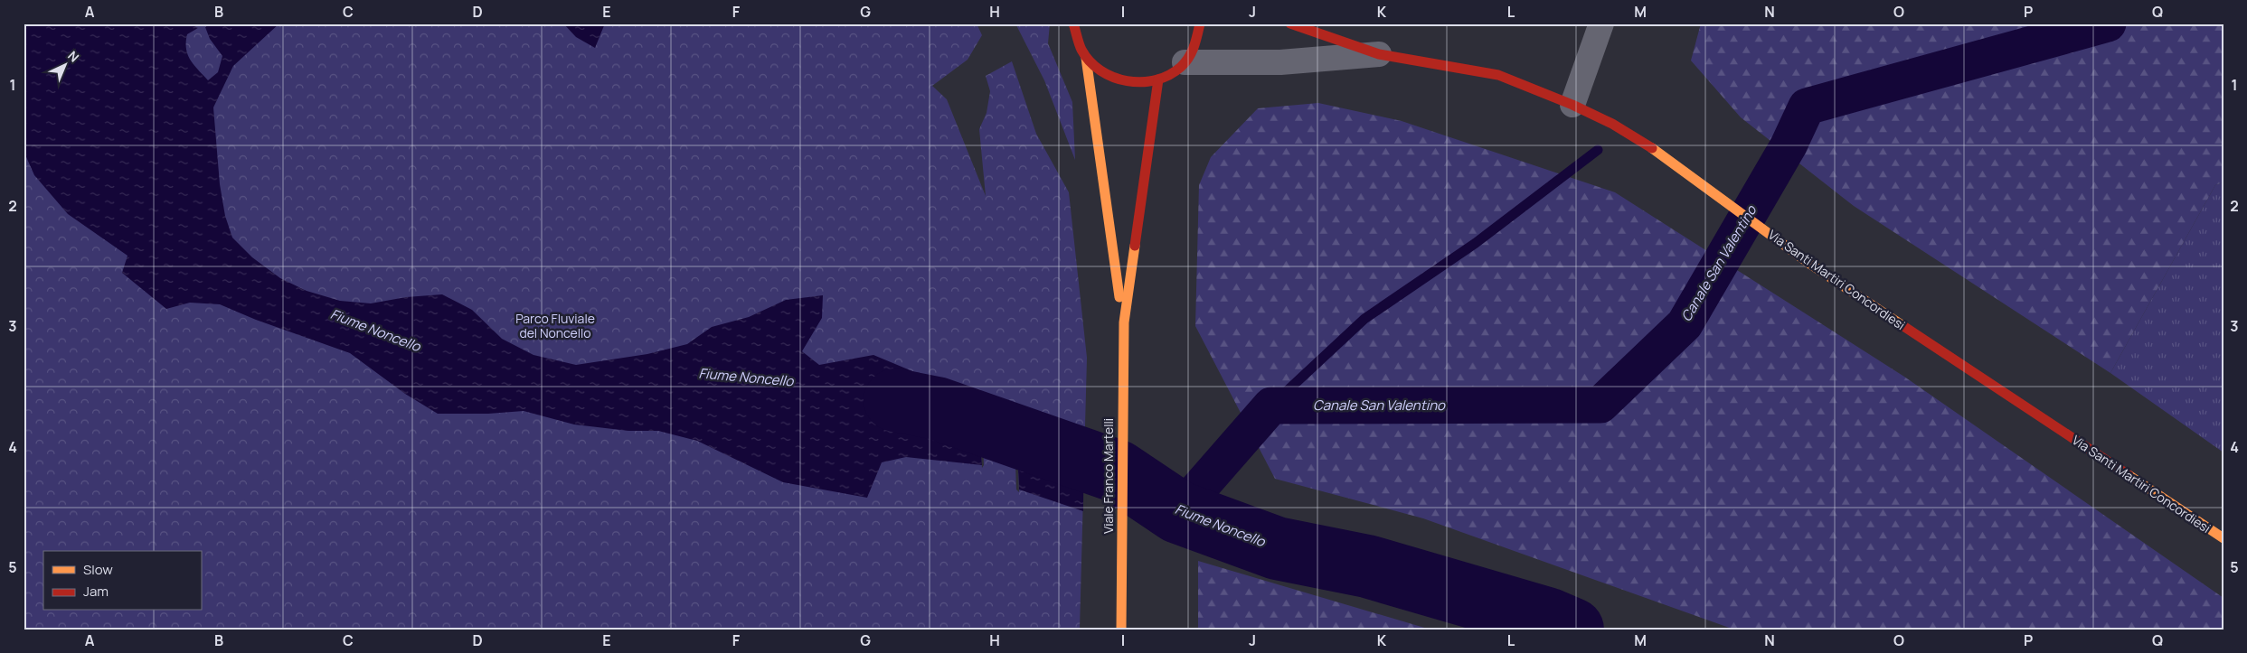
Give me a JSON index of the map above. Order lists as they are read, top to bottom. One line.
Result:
{"streets":{"street":["Via Santi Martiri Concordiesi","Viale Franco Martelli"]},"crossings":[["Via Santi Martiri Concordiesi","Viale Franco Martelli"]],"water":["Canale San Valentino","Fiume Noncello"],"parks":["Parco Fluviale del Noncello"],"legend":["Slow","Jam"],"north":"top right","grid":{"columns":["A","B","C","D","E","F","G","H","I","J","K","L","M","N","O","P","Q"],"rows":["1","2","3","4","5"]}}
